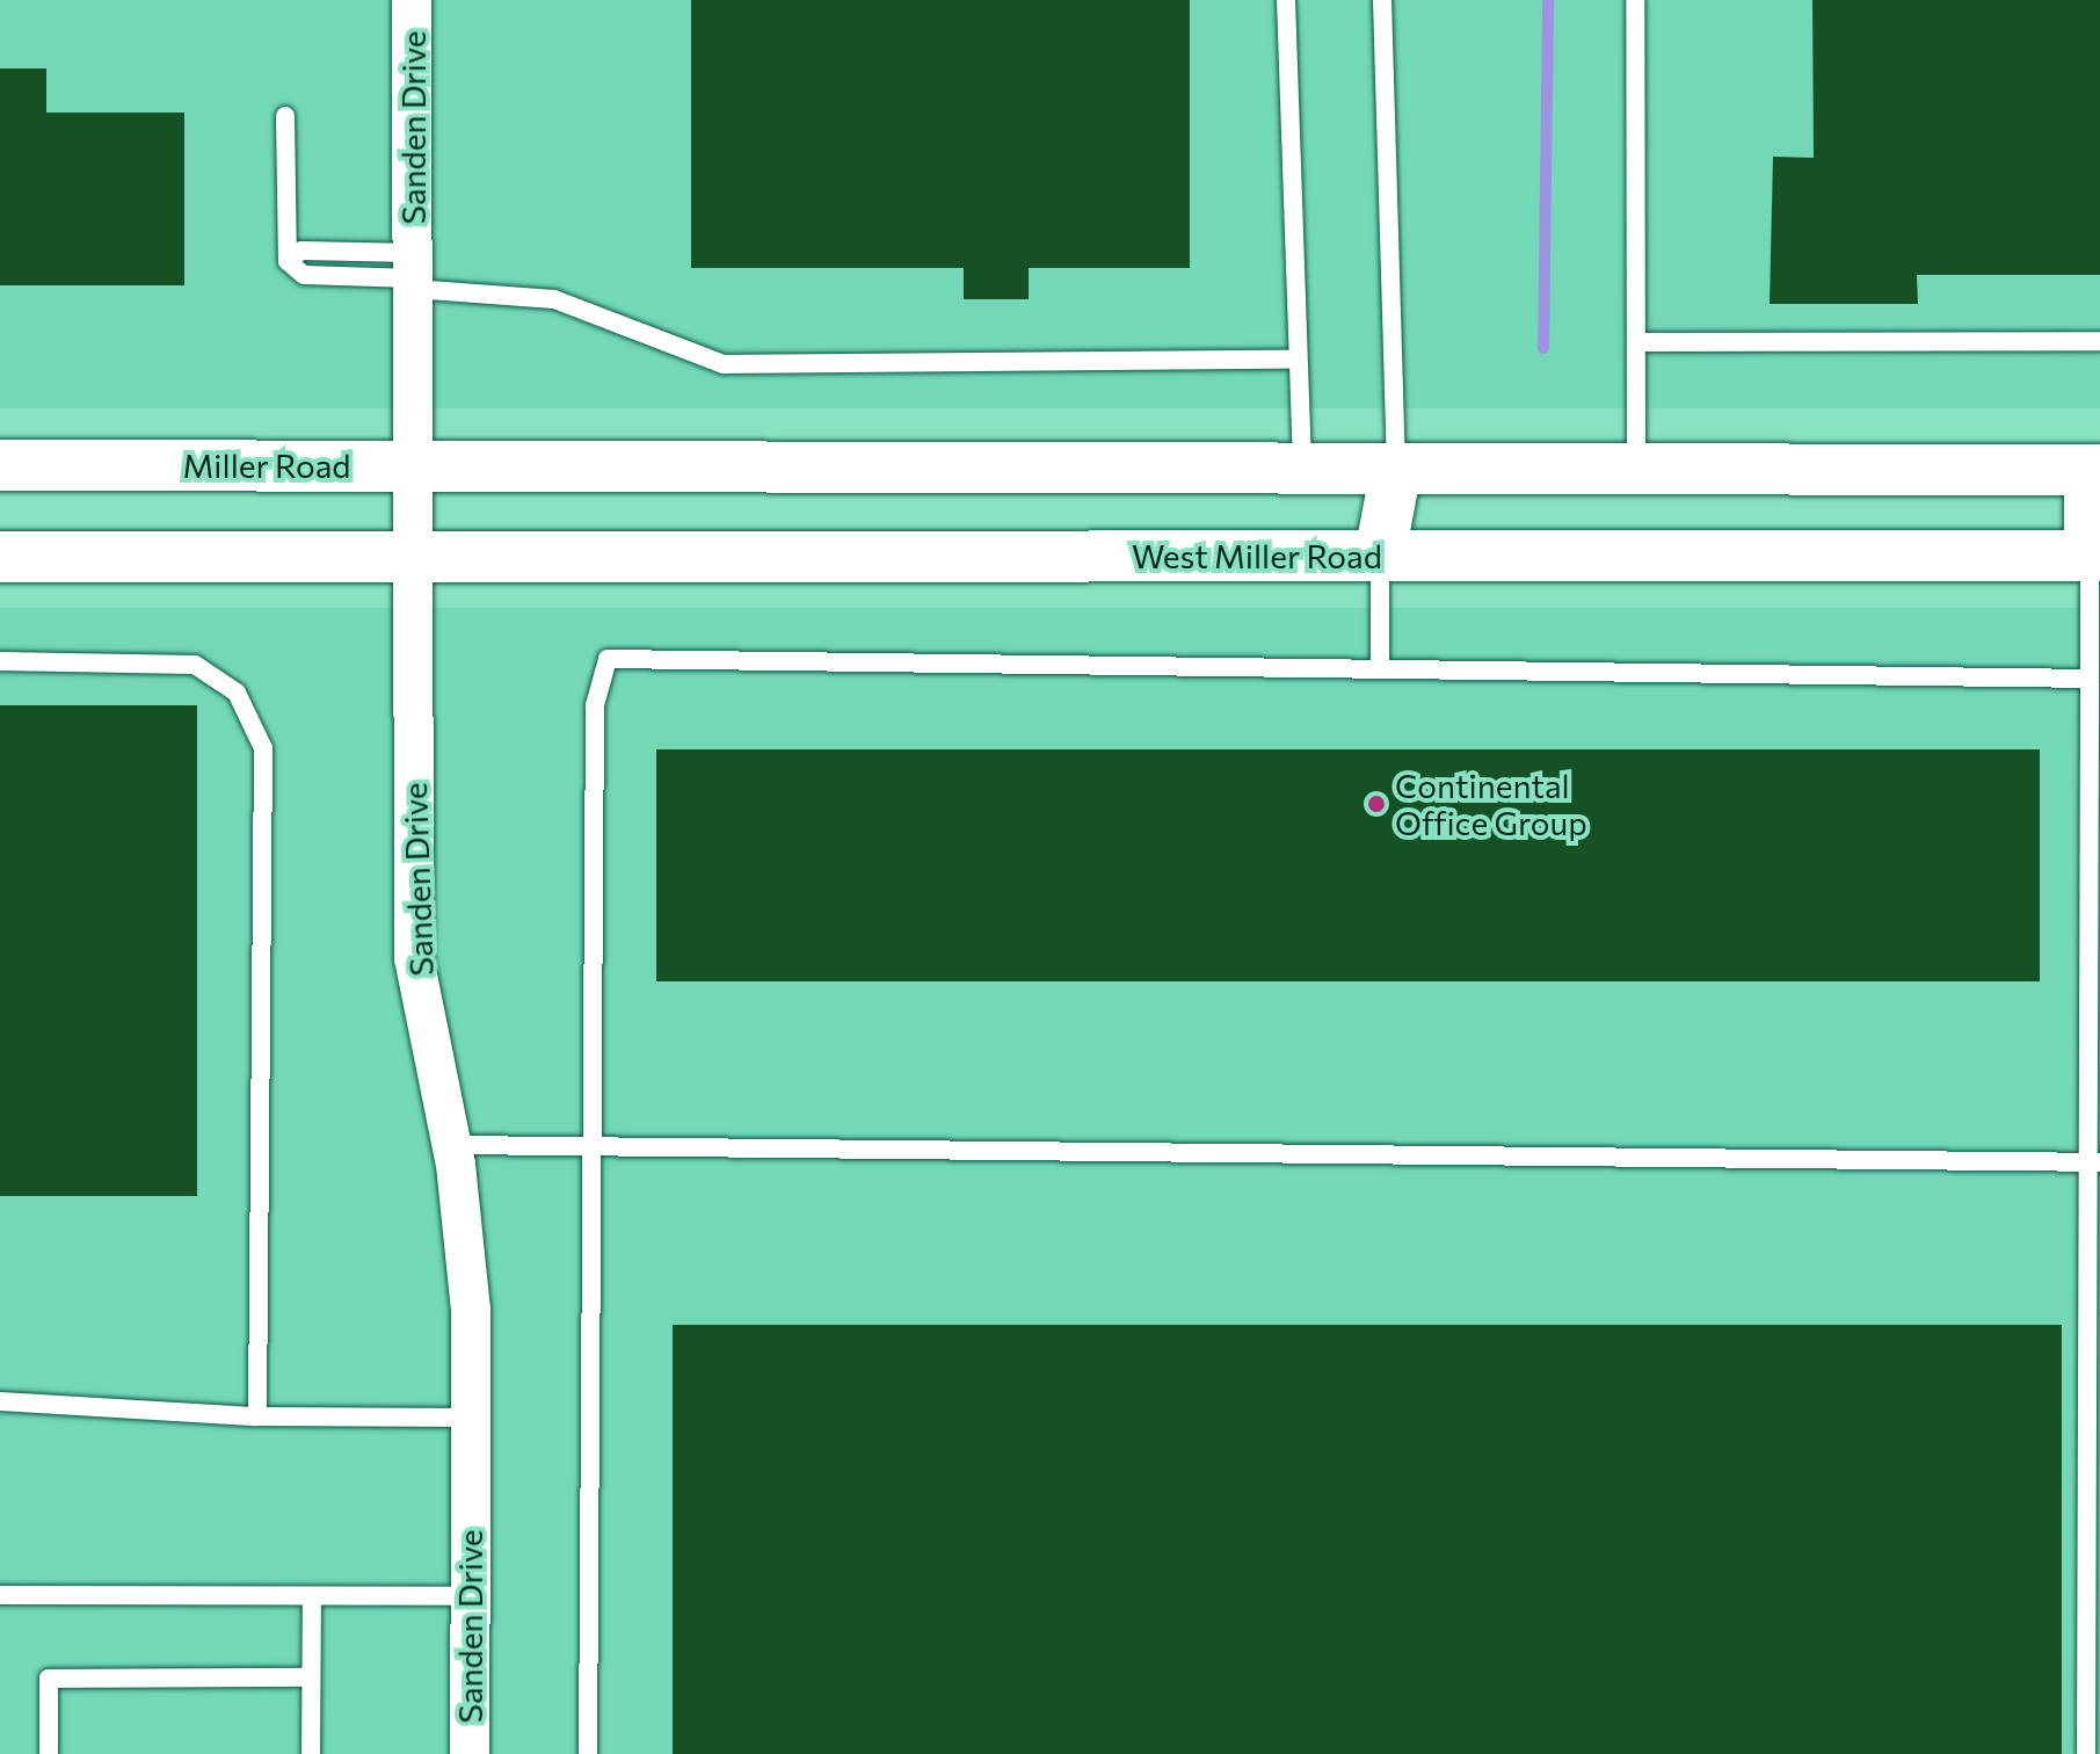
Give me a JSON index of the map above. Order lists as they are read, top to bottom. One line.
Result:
{"streets":{"main road":["Miller Road","West Miller Road"],"street":["Sanden Drive"]},"crossings":[["Sanden Drive","Miller Road"],["Sanden Drive","West Miller Road"]],"places":["Continental Office Group"]}
